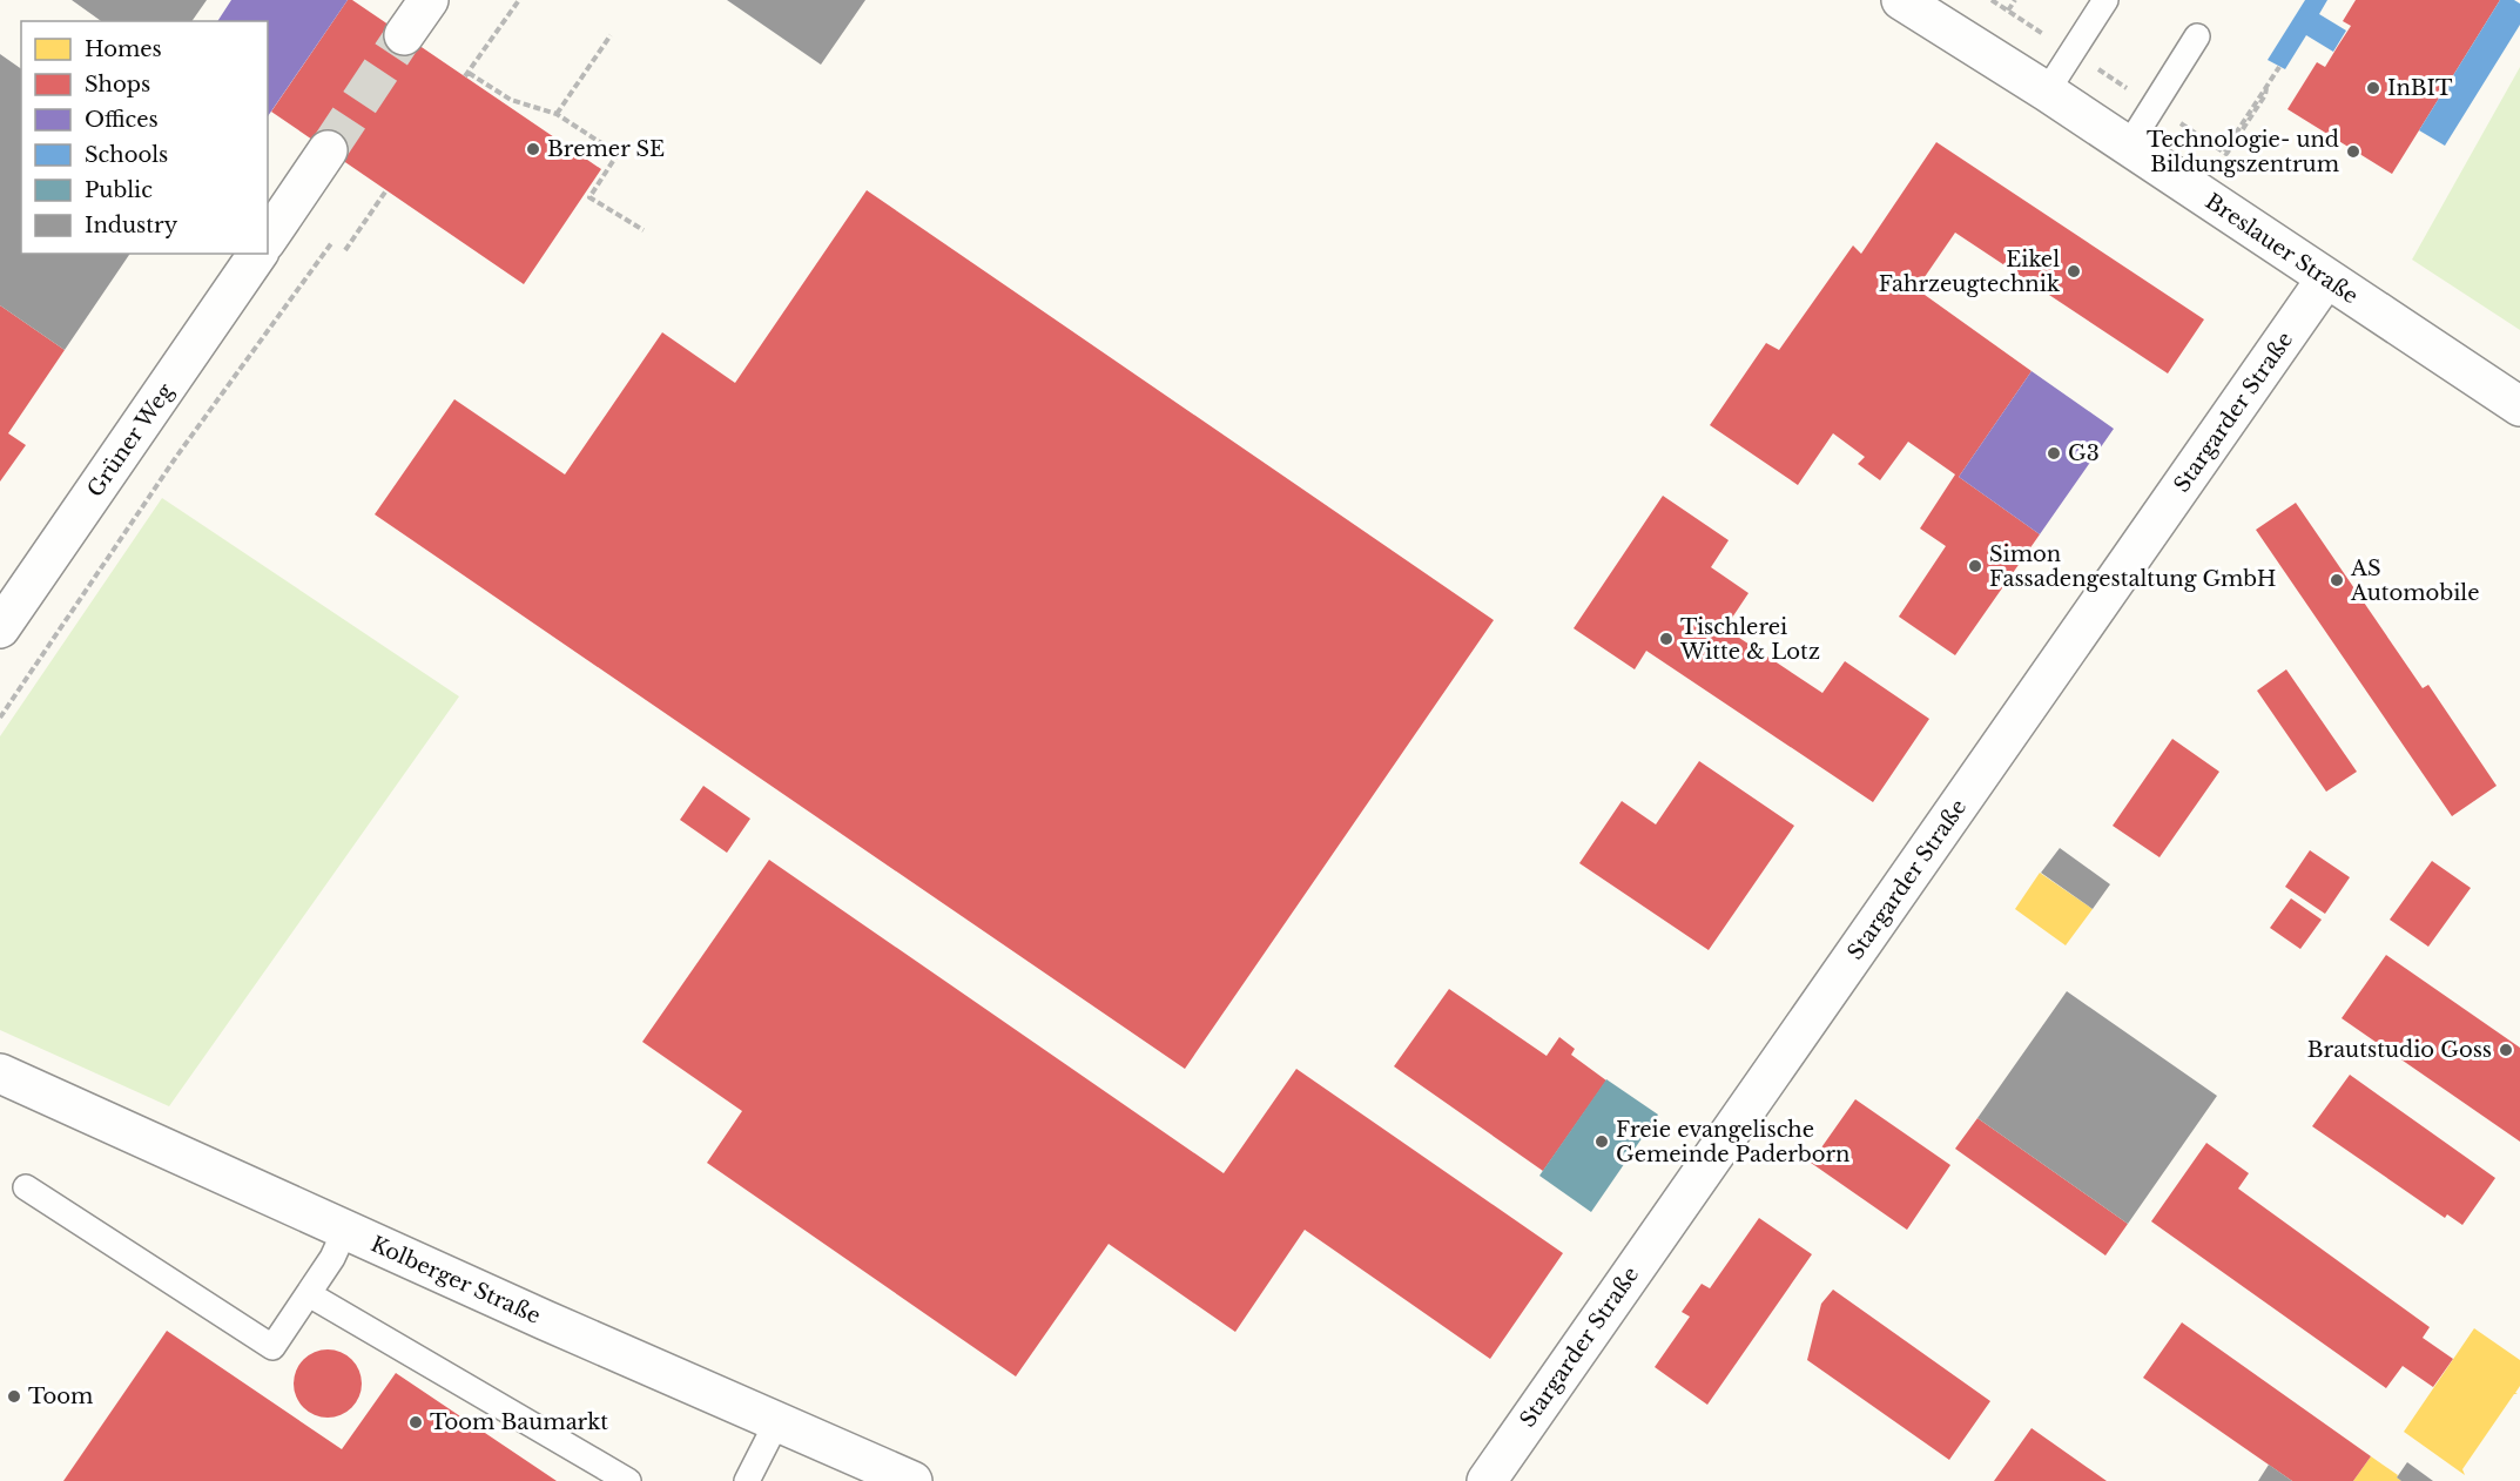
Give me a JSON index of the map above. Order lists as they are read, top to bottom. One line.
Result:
{"streets":{"street":["Breslauer Straße","Stargarder Straße","Grüner Weg","Kolberger Straße"]},"crossings":[["Breslauer Straße","Stargarder Straße"]],"places":["InBIT","Bremer SE","Technologie- und Bildungszentrum","Eikel Fahrzeugtechnik","G3","Simon Fassadengestaltung GmbH","AS Automobile","Tischlerei Witte & Lotz","Brautstudio Goss","Freie evangelische Gemeinde Paderborn","Toom","Toom Baumarkt"],"legend":["Homes","Shops","Offices","Schools","Public","Industry"]}
